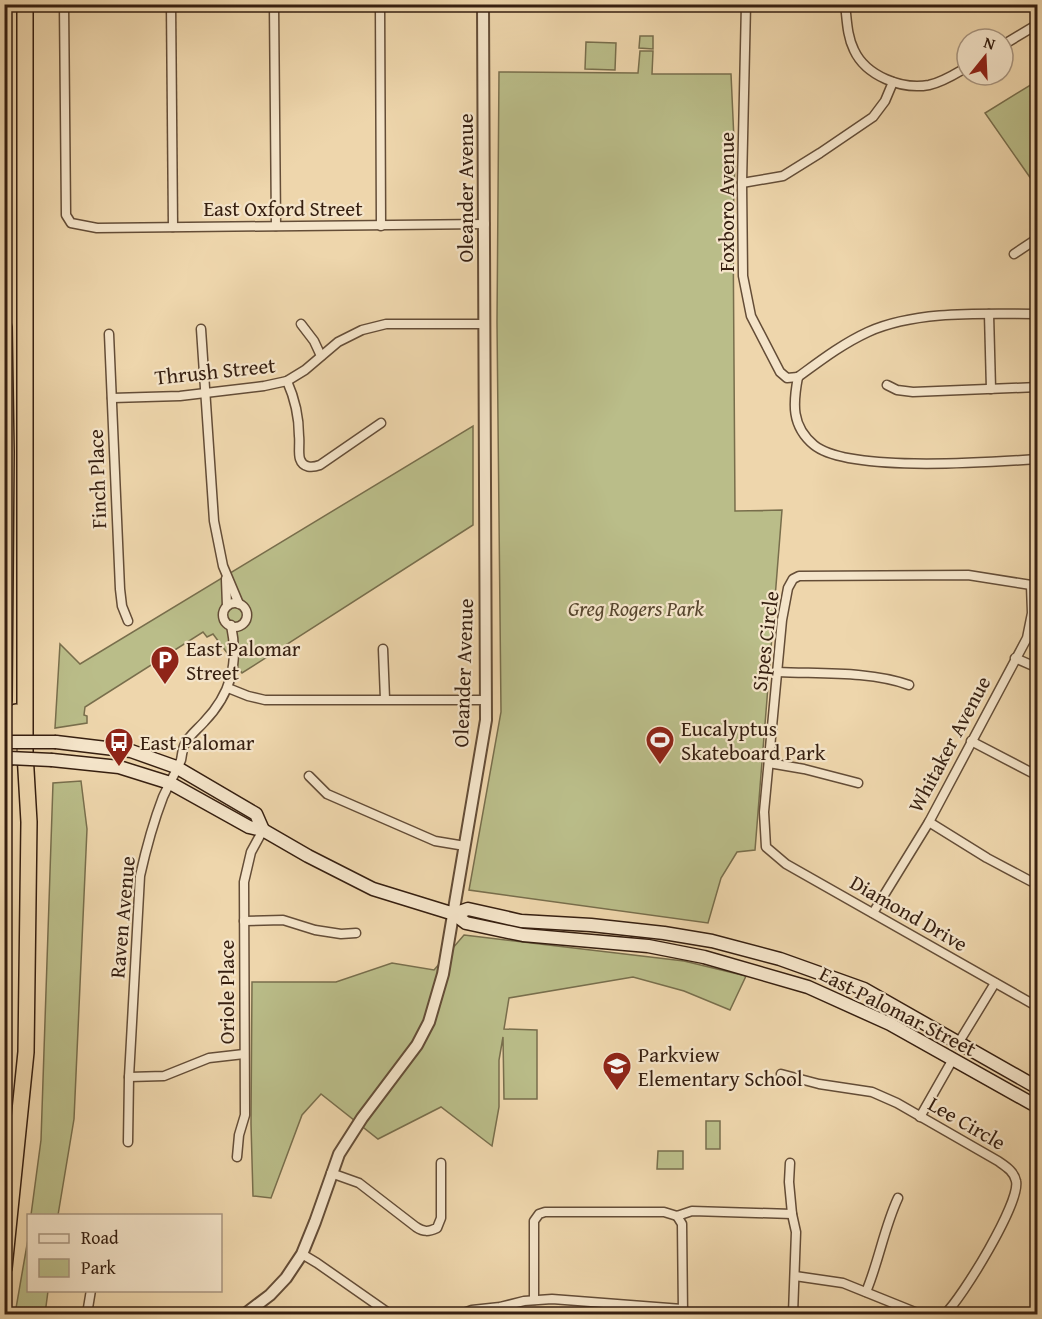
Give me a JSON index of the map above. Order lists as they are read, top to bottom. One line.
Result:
{"streets":{"main road":["East Palomar Street"],"street":["Oleander Avenue","Foxboro Avenue","East Oxford Street","Thrush Street","Finch Place","Sipes Circle","Whitaker Avenue","Diamond Drive","Raven Avenue","Oriole Place","Lee Circle"]},"crossings":[["Oleander Avenue","East Oxford Street"],["Oleander Avenue","Thrush Street"],["Oleander Avenue","East Palomar Street"],["Thrush Street","Finch Place"],["Sipes Circle","Whitaker Avenue"],["Sipes Circle","Diamond Drive"],["Whitaker Avenue","Diamond Drive"],["Raven Avenue","East Palomar Street"],["Oriole Place","East Palomar Street"]],"parks":["Greg Rogers Park"],"places":{"parking":["East Palomar Street"],"sports":["Eucalyptus Skateboard Park"],"bus stop":["East Palomar"],"school or university":["Parkview Elementary School"]},"legend":["Road","Park"],"north":"top"}
